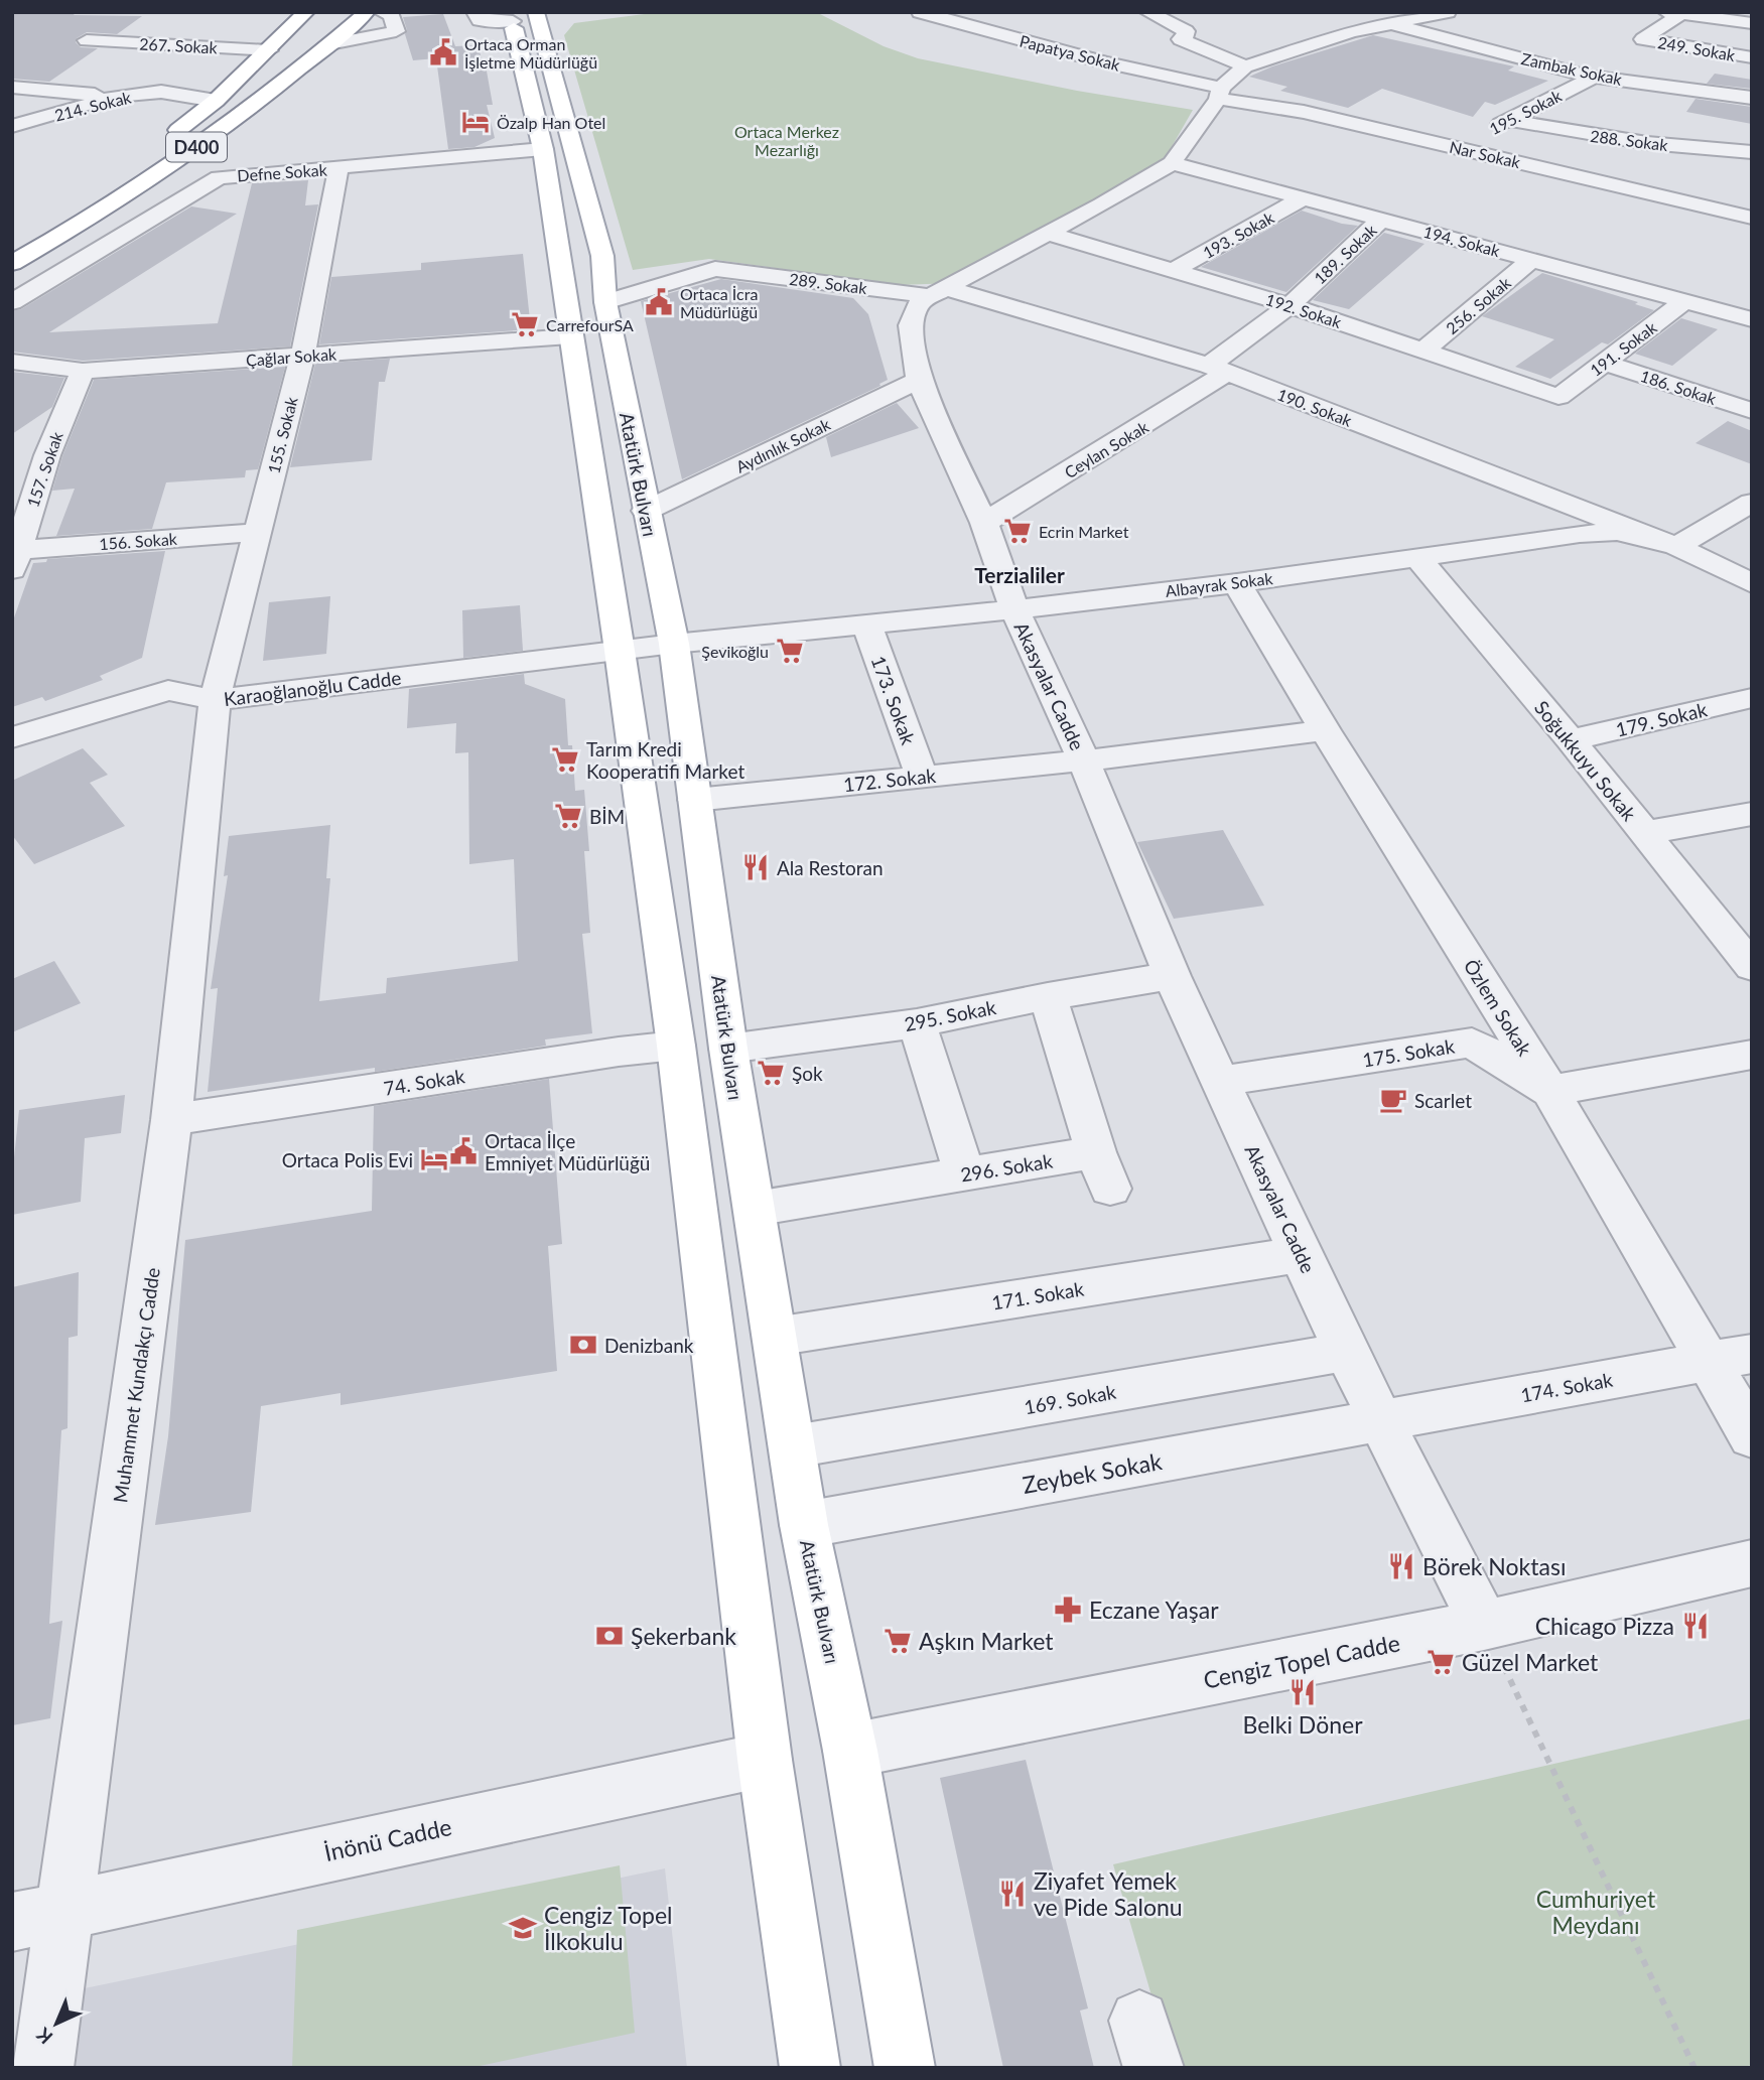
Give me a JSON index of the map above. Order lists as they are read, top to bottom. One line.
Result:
{"streets":{"main road":["D400","Atatürk Bulvarı"],"street":["267. Sokak","249. Sokak","Papatya Sokak","Zambak Sokak","214. Sokak","195. Sokak","288. Sokak","Nar Sokak","Defne Sokak","193. Sokak","194. Sokak","189. Sokak","289. Sokak","256. Sokak","192. Sokak","191. Sokak","Çağlar Sokak","186. Sokak","190. Sokak","155. Sokak","Aydınlık Sokak","Ceylan Sokak","157. Sokak","156. Sokak","Albayrak Sokak","Akasyalar Cadde","Karaoğlanoğlu Cadde","173. Sokak","179. Sokak","Soğukkuyu Sokak","172. Sokak","Özlem Sokak","295. Sokak","175. Sokak","74. Sokak","296. Sokak","171. Sokak","Muhammet Kundakçı Cadde","174. Sokak","169. Sokak","Zeybek Sokak","Cengiz Topel Cadde","İnönü Cadde"]},"crossings":[["267. Sokak","D400"],["Papatya Sokak","Nar Sokak"],["Papatya Sokak","Akasyalar Cadde"],["Zambak Sokak","195. Sokak"],["Zambak Sokak","Akasyalar Cadde"],["214. Sokak","D400"],["195. Sokak","288. Sokak"],["195. Sokak","Nar Sokak"],["Nar Sokak","Akasyalar Cadde"],["Defne Sokak","155. Sokak"],["193. Sokak","194. Sokak"],["193. Sokak","192. Sokak"],["194. Sokak","189. Sokak"],["194. Sokak","256. Sokak"],["194. Sokak","191. Sokak"],["194. Sokak","Akasyalar Cadde"],["189. Sokak","192. Sokak"],["189. Sokak","190. Sokak"],["189. Sokak","Ceylan Sokak"],["289. Sokak","190. Sokak"],["289. Sokak","Atatürk Bulvarı"],["289. Sokak","Akasyalar Cadde"],["256. Sokak","192. Sokak"],["192. Sokak","191. Sokak"],["192. Sokak","Akasyalar Cadde"],["191. Sokak","186. Sokak"],["Çağlar Sokak","155. Sokak"],["Çağlar Sokak","157. Sokak"],["190. Sokak","Ceylan Sokak"],["190. Sokak","Albayrak Sokak"],["190. Sokak","Akasyalar Cadde"],["155. Sokak","156. Sokak"],["155. Sokak","Karaoğlanoğlu Cadde"],["155. Sokak","Muhammet Kundakçı Cadde"],["Aydınlık Sokak","Atatürk Bulvarı"],["Aydınlık Sokak","Akasyalar Cadde"],["Ceylan Sokak","Akasyalar Cadde"],["157. Sokak","156. Sokak"],["Atatürk Bulvarı","Albayrak Sokak"],["Atatürk Bulvarı","Karaoğlanoğlu Cadde"],["Atatürk Bulvarı","172. Sokak"],["Atatürk Bulvarı","295. Sokak"],["Atatürk Bulvarı","296. Sokak"],["Atatürk Bulvarı","171. Sokak"],["Atatürk Bulvarı","169. Sokak"],["Atatürk Bulvarı","Zeybek Sokak"],["Atatürk Bulvarı","Cengiz Topel Cadde"],["Albayrak Sokak","Akasyalar Cadde"],["Albayrak Sokak","Karaoğlanoğlu Cadde"],["Albayrak Sokak","173. Sokak"],["Albayrak Sokak","Soğukkuyu Sokak"],["Albayrak Sokak","Özlem Sokak"],["Akasyalar Cadde","172. Sokak"],["Akasyalar Cadde","295. Sokak"],["Akasyalar Cadde","175. Sokak"],["Akasyalar Cadde","171. Sokak"],["Akasyalar Cadde","174. Sokak"],["Akasyalar Cadde","169. Sokak"],["Akasyalar Cadde","Zeybek Sokak"],["Akasyalar Cadde","Cengiz Topel Cadde"],["Karaoğlanoğlu Cadde","Muhammet Kundakçı Cadde"],["173. Sokak","172. Sokak"],["179. Sokak","Soğukkuyu Sokak"],["172. Sokak","Özlem Sokak"],["Özlem Sokak","175. Sokak"],["Özlem Sokak","174. Sokak"],["295. Sokak","296. Sokak"],["74. Sokak","Muhammet Kundakçı Cadde"],["Muhammet Kundakçı Cadde","İnönü Cadde"],["174. Sokak","Zeybek Sokak"]],"districts":["Terzialiler"],"parks":["Ortaca Merkez Mezarlığı","Cumhuriyet Meydanı"],"places":{"public building":["Ortaca Orman İşletme Müdürlüğü","Ortaca İcra Müdürlüğü","Ortaca İlçe Emniyet Müdürlüğü"],"hotel":["Özalp Han Otel","Ortaca Polis Evi"],"supermarket":["CarrefourSA","Ecrin Market","Şevikoğlu","Tarım Kredi Kooperatifi Market","BİM","Şok","Aşkın Market","Güzel Market"],"restaurant":["Ala Restoran","Börek Noktası","Chicago Pizza","Belki Döner","Ziyafet Yemek ve Pide Salonu"],"cafe":["Scarlet"],"bank":["Denizbank","Şekerbank"],"pharmacy":["Eczane Yaşar"],"school or university":["Cengiz Topel İlkokulu"]},"north":"bottom left"}
